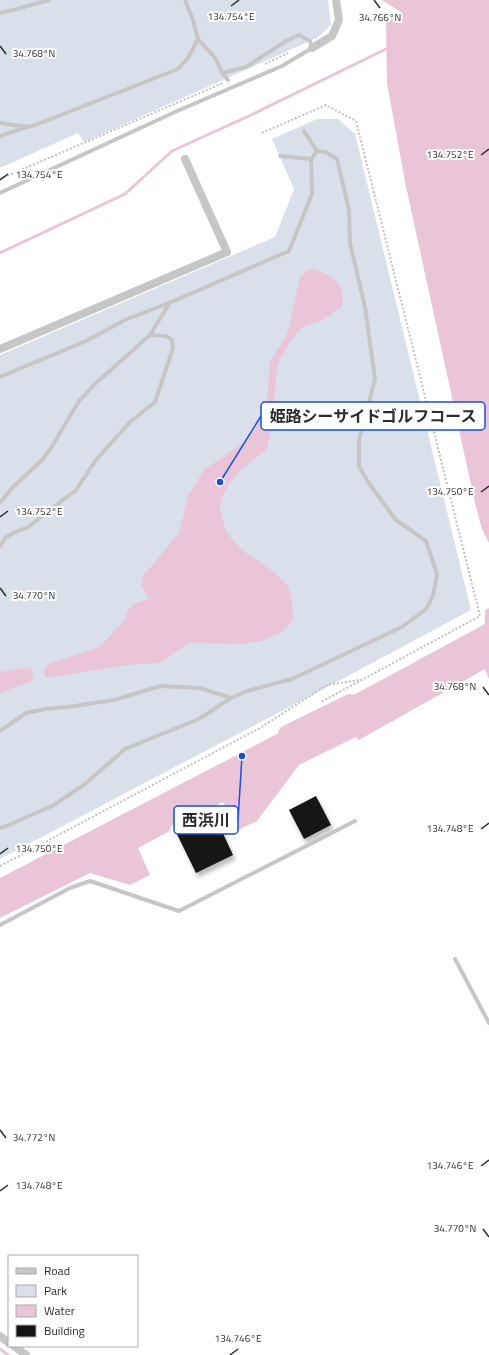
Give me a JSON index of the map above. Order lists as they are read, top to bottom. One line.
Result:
{"places":["姫路シーサイドゴルフコース","西浜川"],"legend":["Road","Park","Water","Building"],"coordinates":["134.754°E","34.766°N","34.768°N","134.752°E","134.750°E","34.770°N","134.748°E","34.772°N","134.746°E"]}
